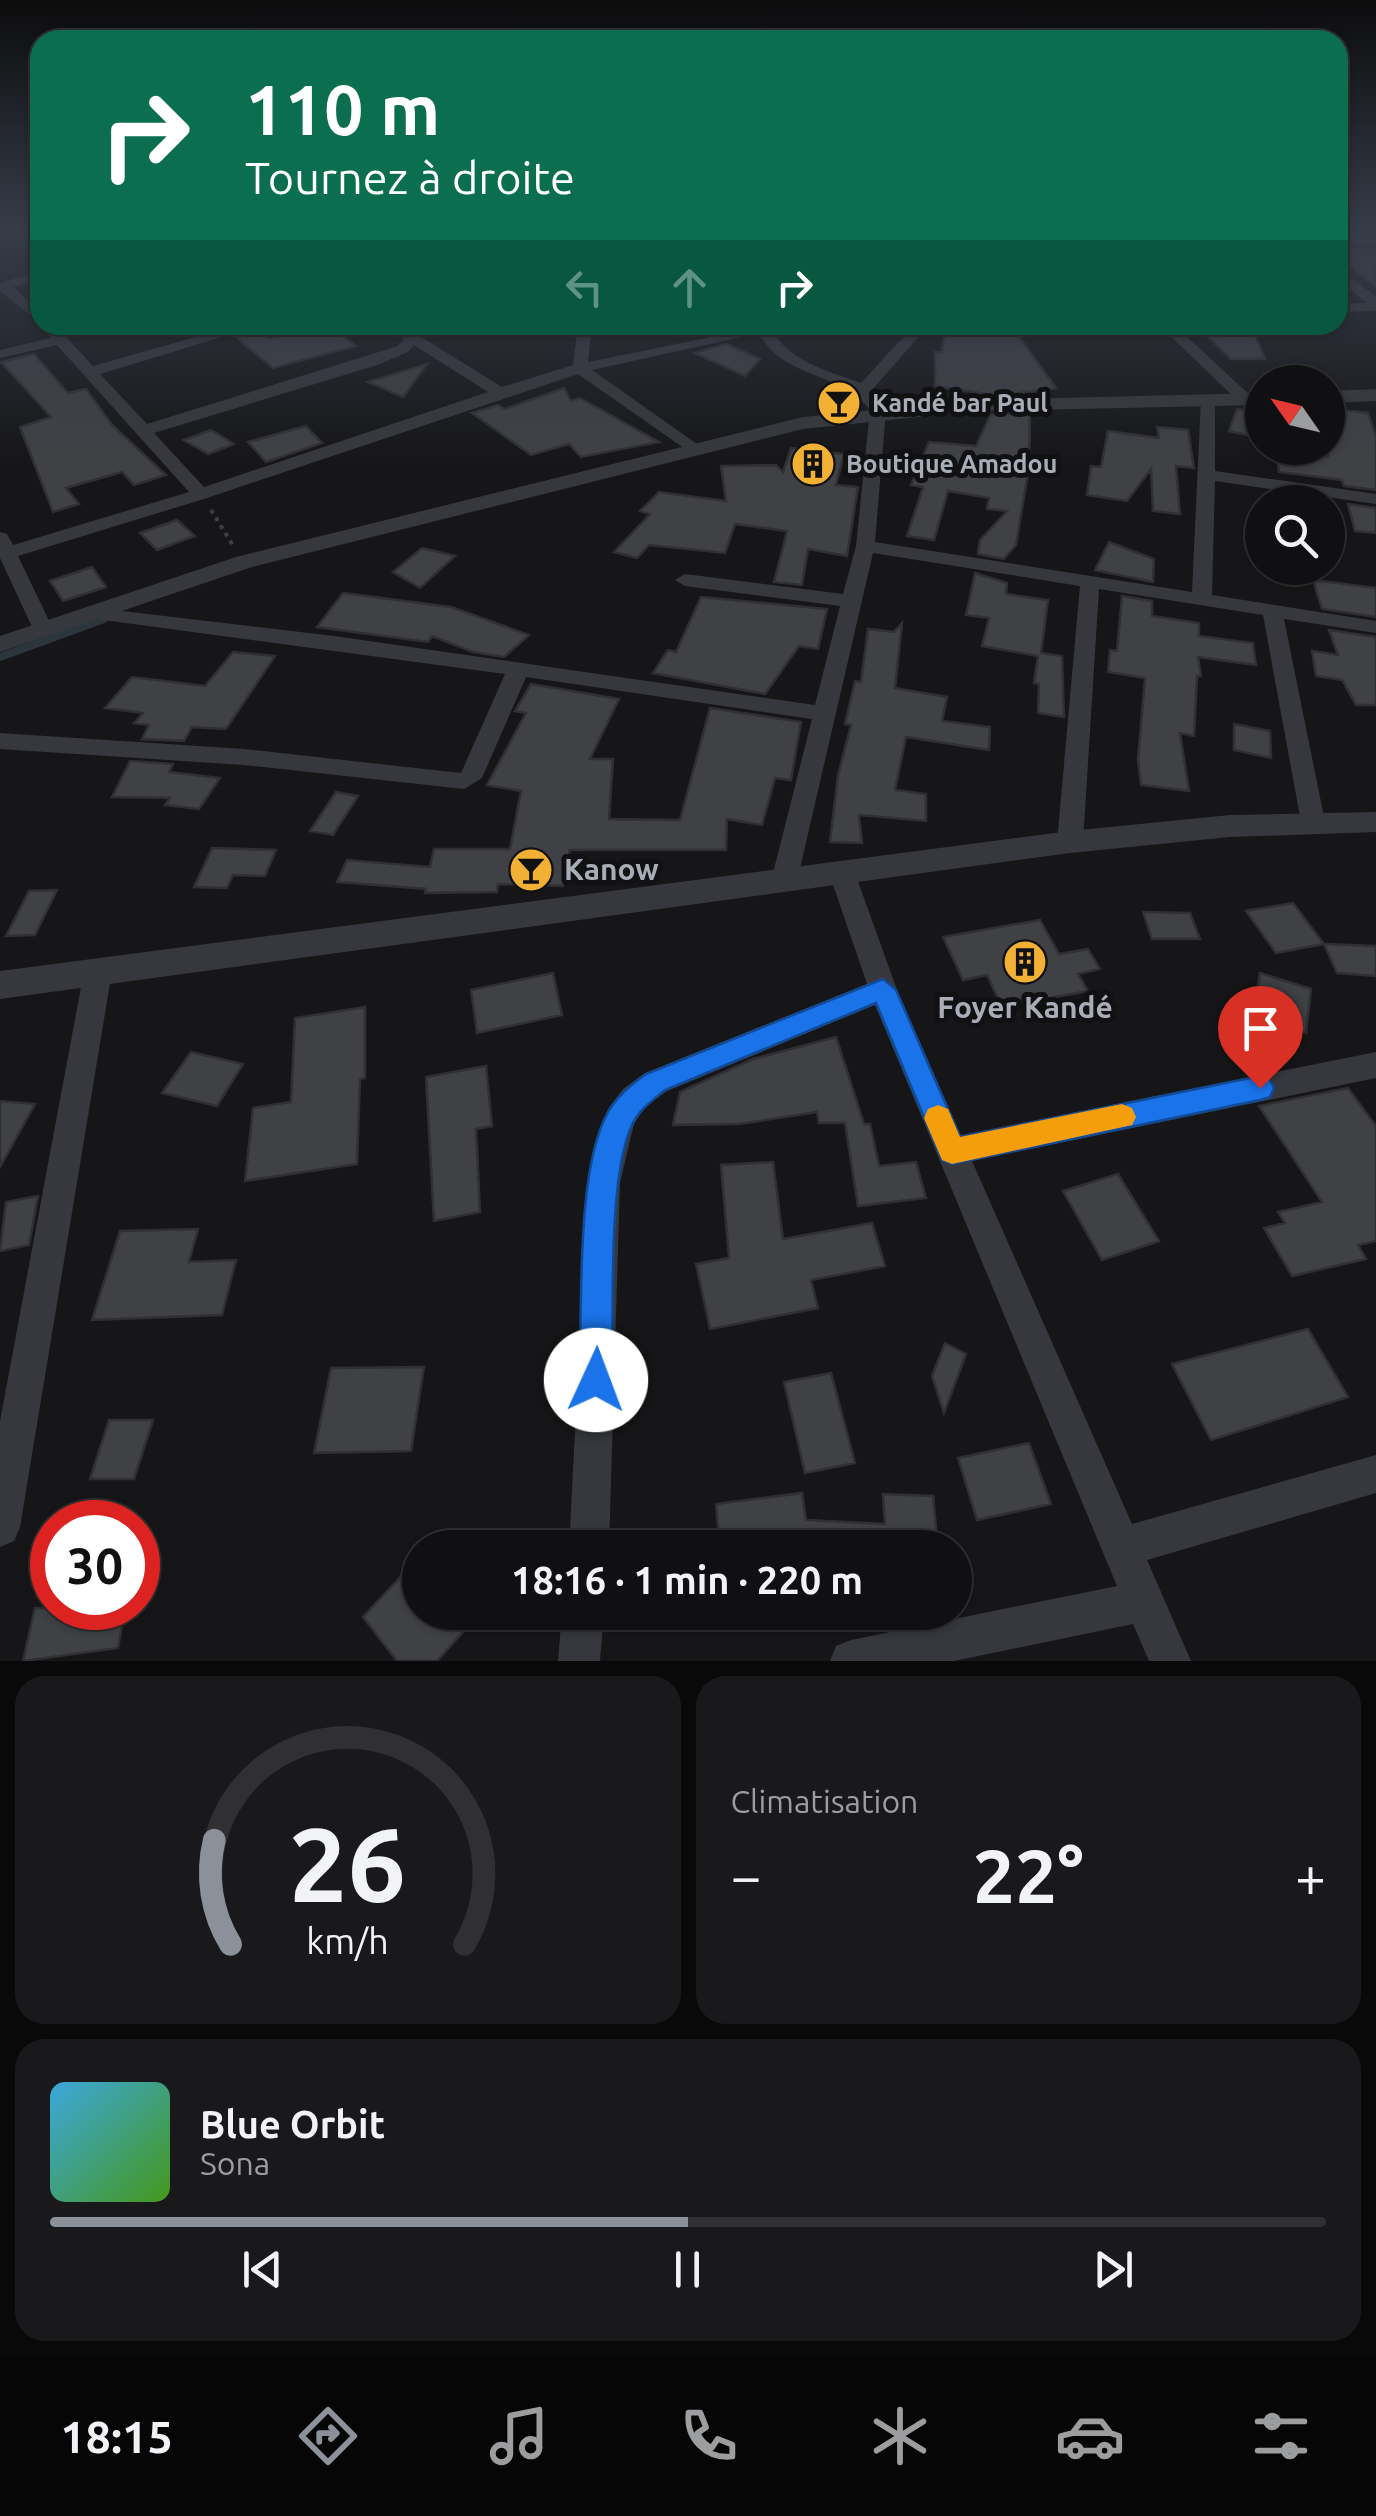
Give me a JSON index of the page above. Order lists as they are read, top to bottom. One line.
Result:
{"places":{"bar":["Kandé bar Paul","Kanow"],"building":["Boutique Amadou","Foyer Kandé"]},"north":"top left","page":{"turn":["110 m","Tournez à droite"],"limit":"30","trip":"18:16 · 1 min · 220 m","tile":"Climatisation","heat":["−","22°","+"],"song":["Blue Orbit","Sona"],"tabs":"18:15","gauge":["26","km/h"]}}
